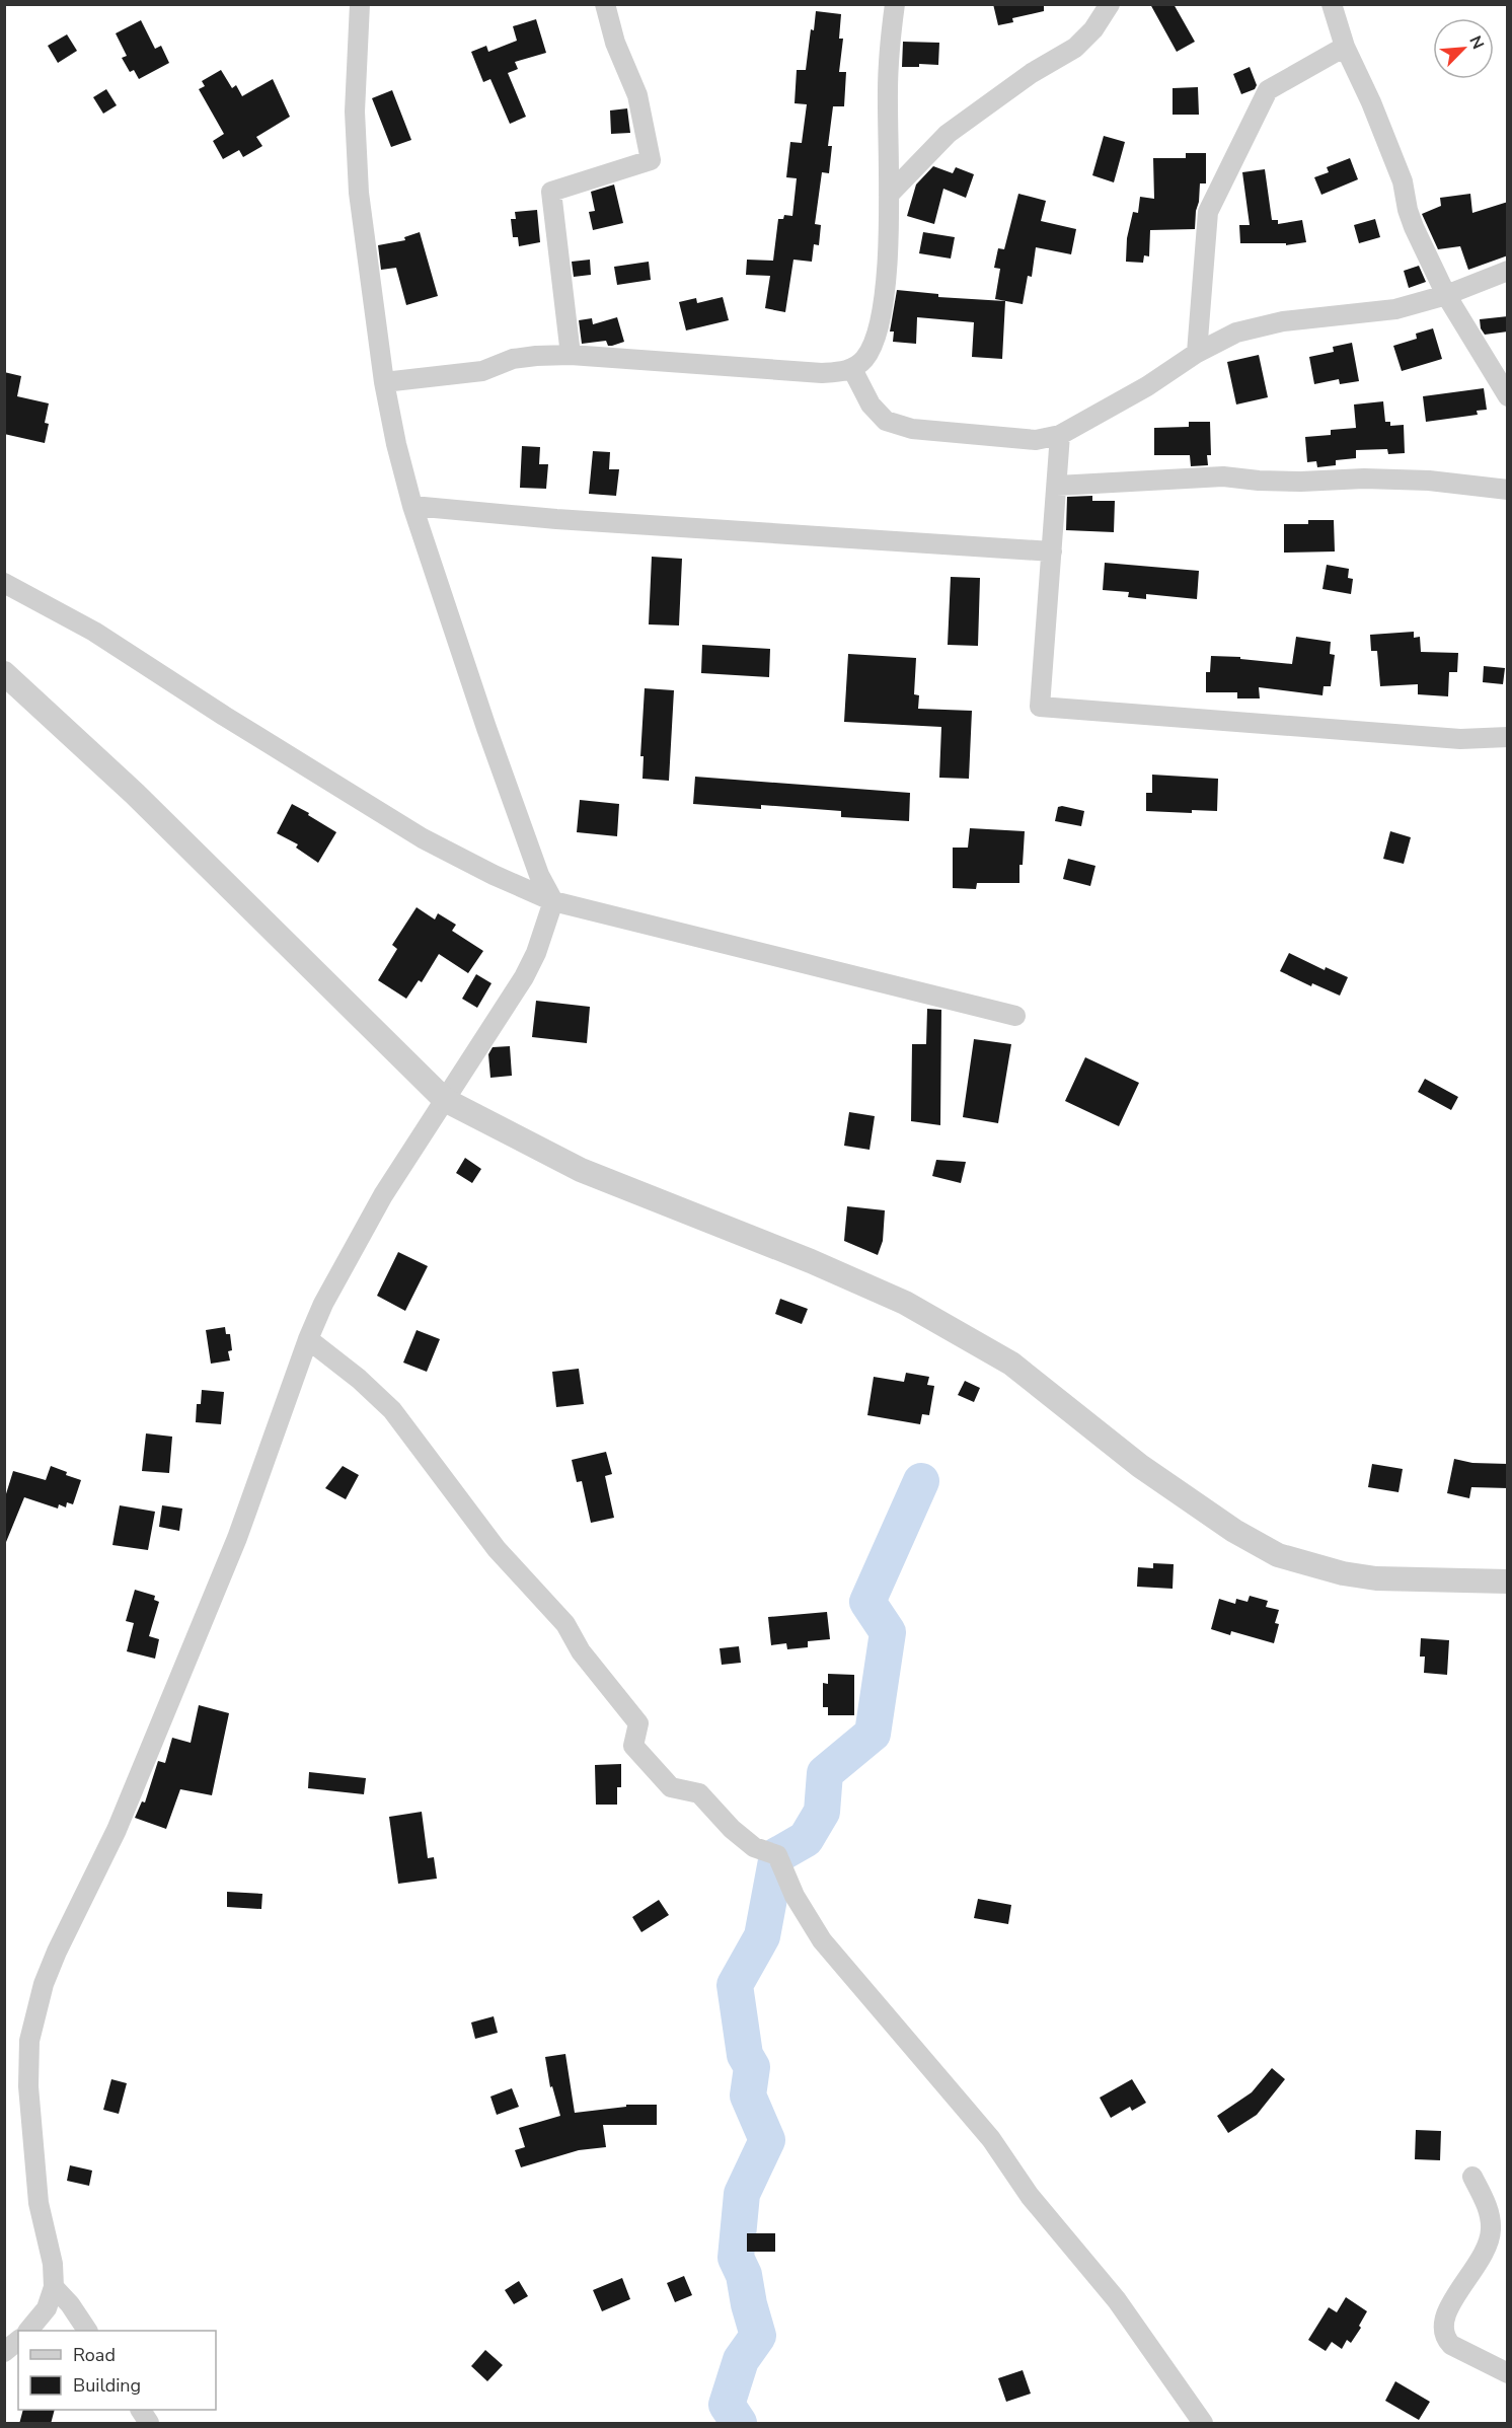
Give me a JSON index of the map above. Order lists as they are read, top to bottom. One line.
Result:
{"legend":["Road","Building"],"north":"top right"}
